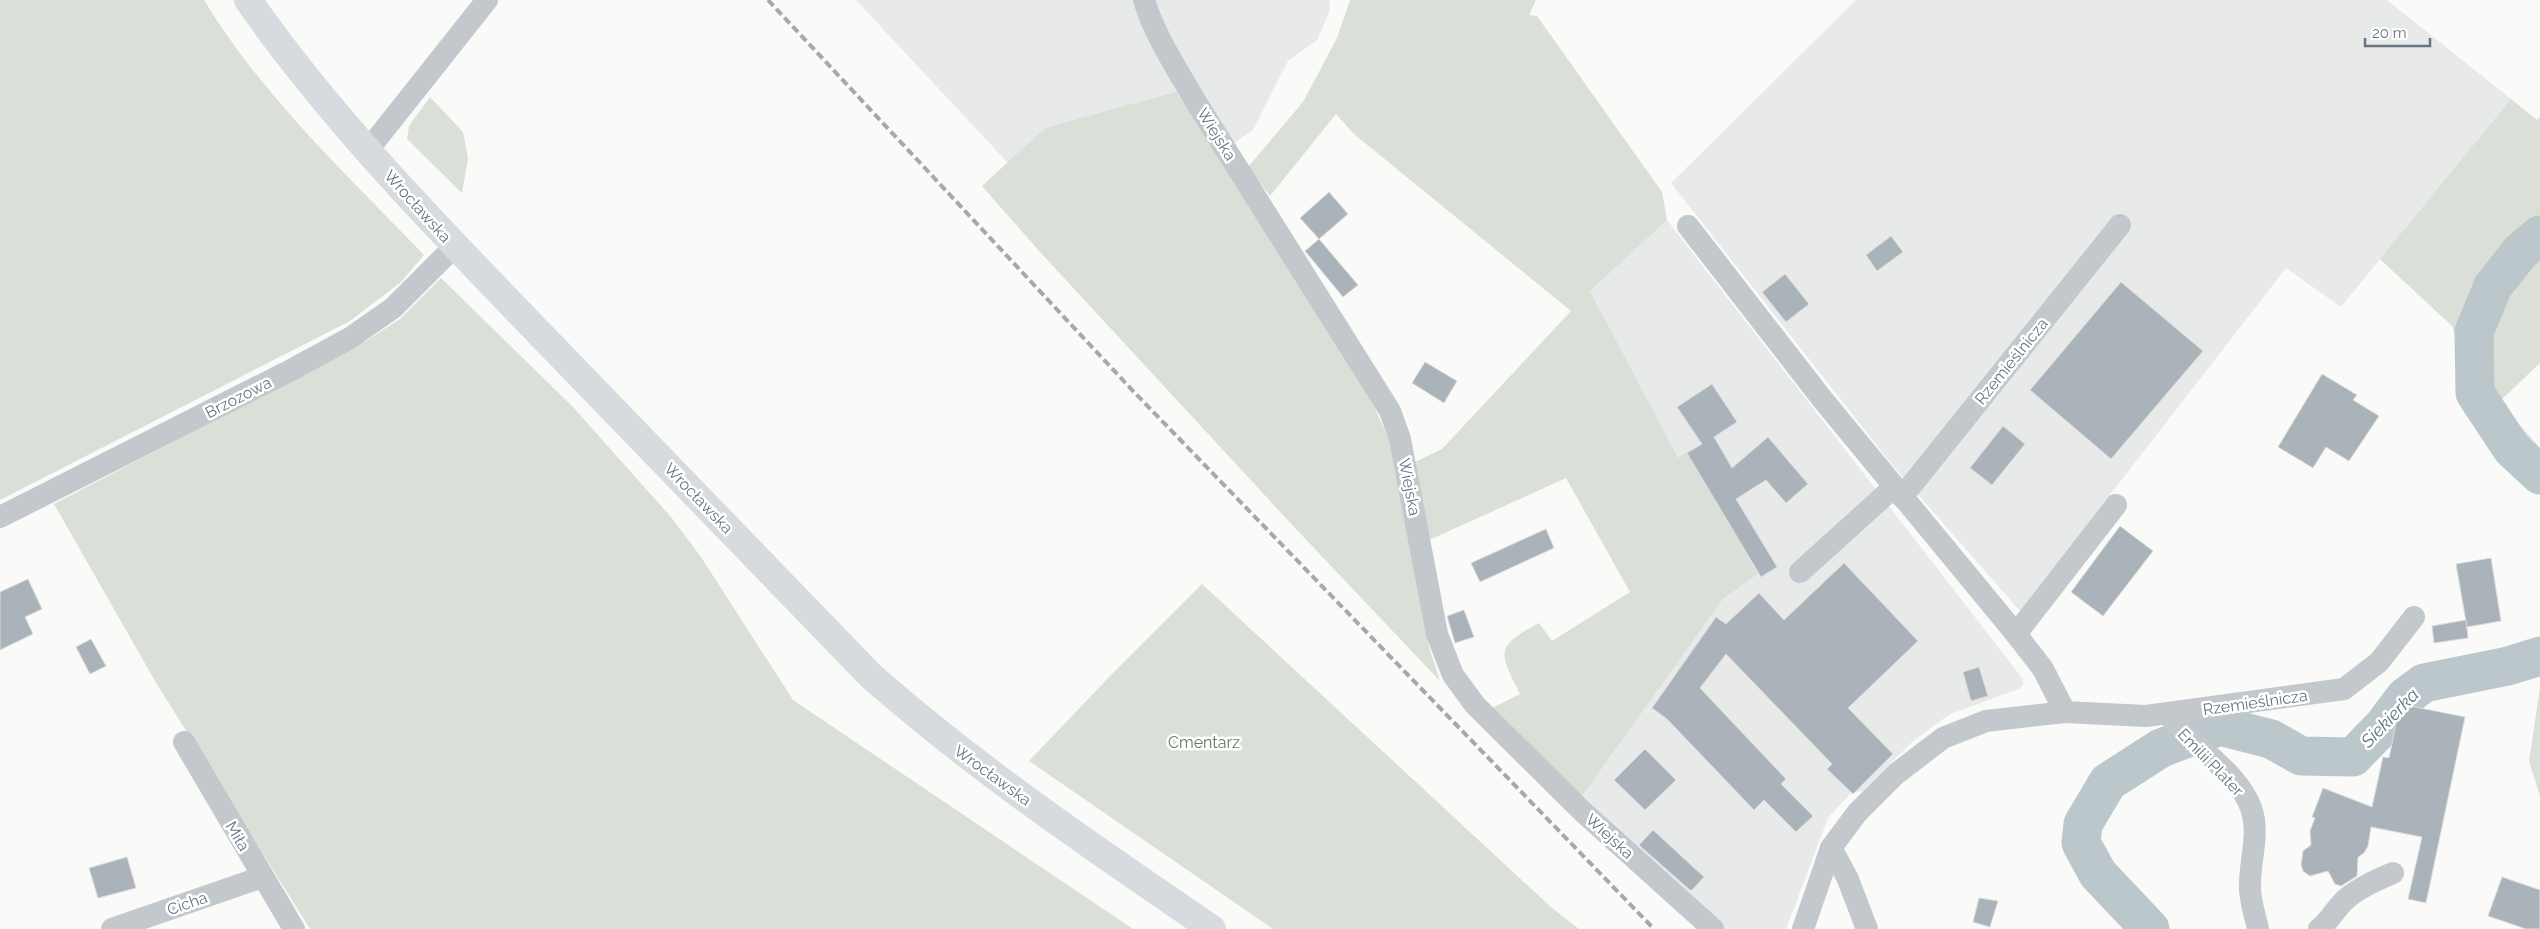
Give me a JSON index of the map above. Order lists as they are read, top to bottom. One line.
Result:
{"streets":{"main road":["Wrocławska"],"street":["Wiejska","Rzemieślnicza","Brzozowa","Emilii Plater","Miła","Cicha"]},"crossings":[["Wrocławska","Brzozowa"],["Rzemieślnicza","Emilii Plater"],["Miła","Cicha"]],"water":["Siekierka"],"parks":["Cmentarz"],"scale_bar":"20 m"}
